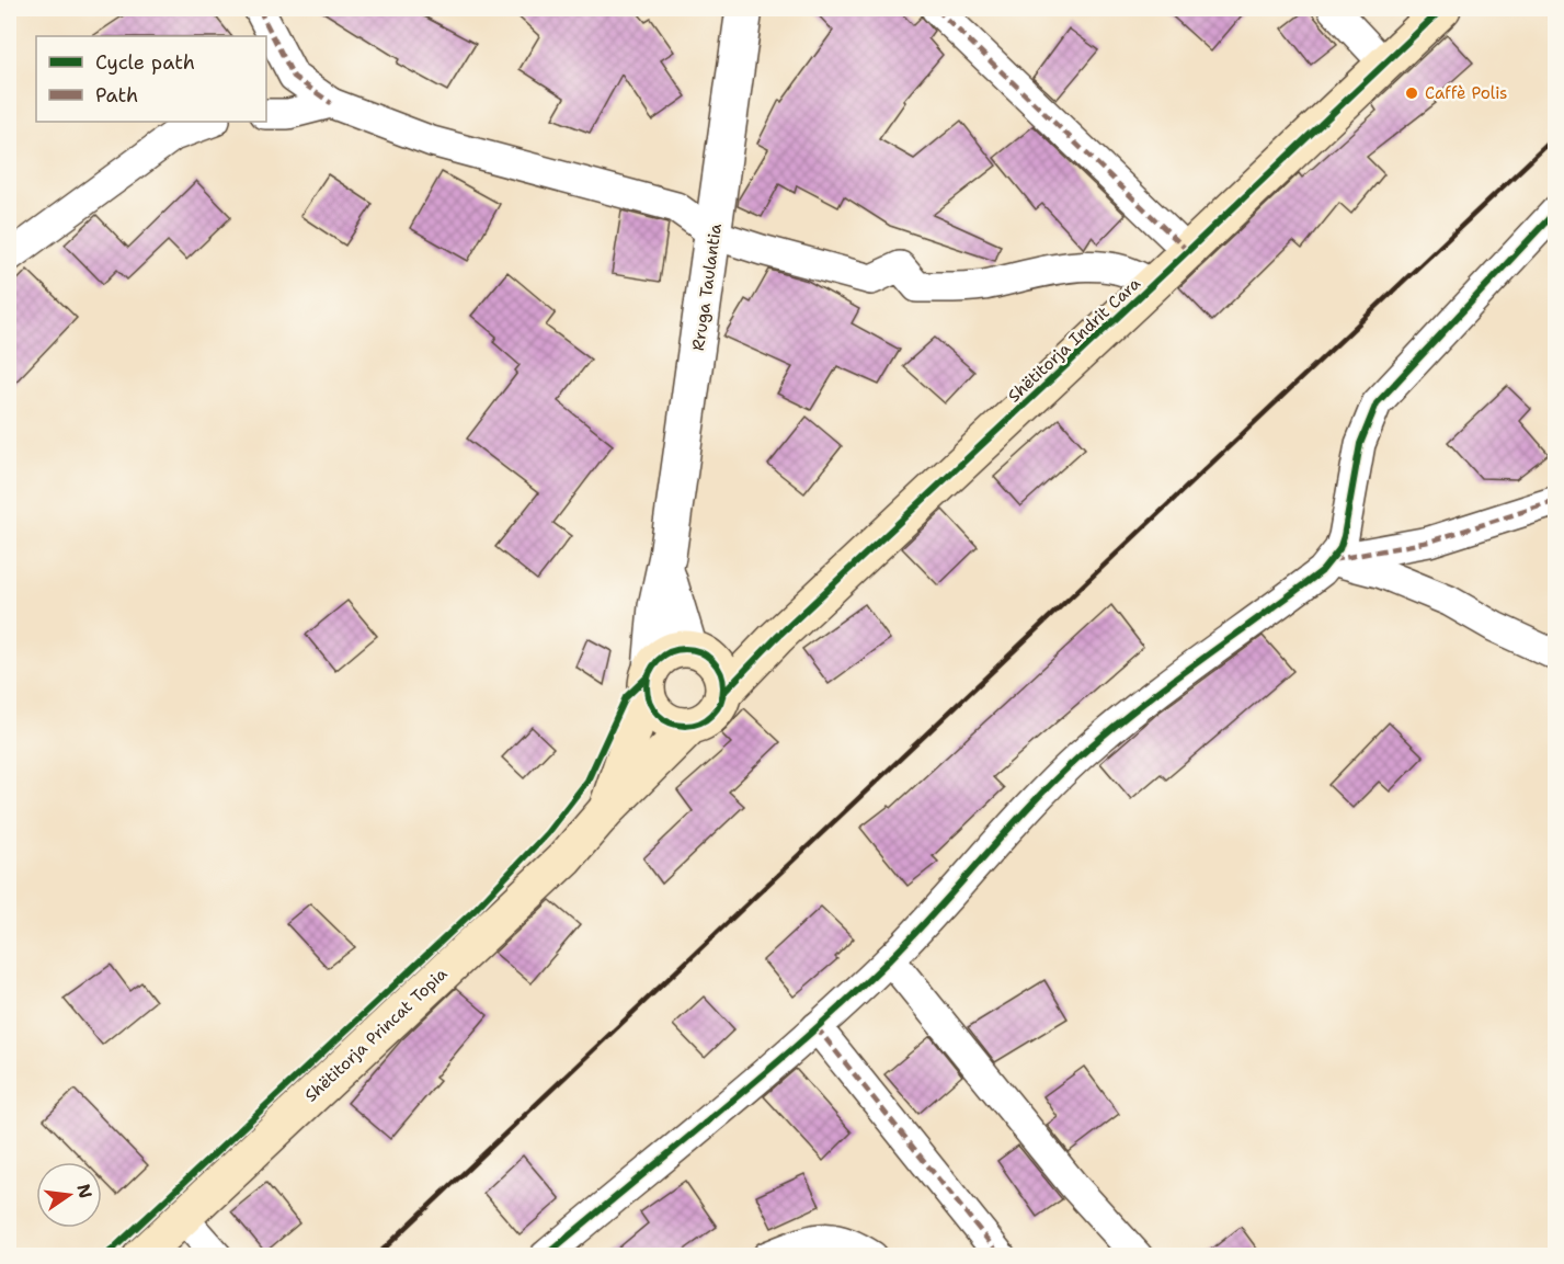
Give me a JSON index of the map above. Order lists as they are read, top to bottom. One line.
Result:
{"streets":{"main road":["Shëtitorja Indrit Cara","Shëtitorja Princat Topia"],"street":["Rruga Taulantia"]},"crossings":[["Rruga Taulantia","Shëtitorja Indrit Cara"],["Rruga Taulantia","Shëtitorja Princat Topia"],["Shëtitorja Indrit Cara","Shëtitorja Princat Topia"]],"places":["Caffè Polis"],"legend":["Cycle path","Path"],"north":"right"}
